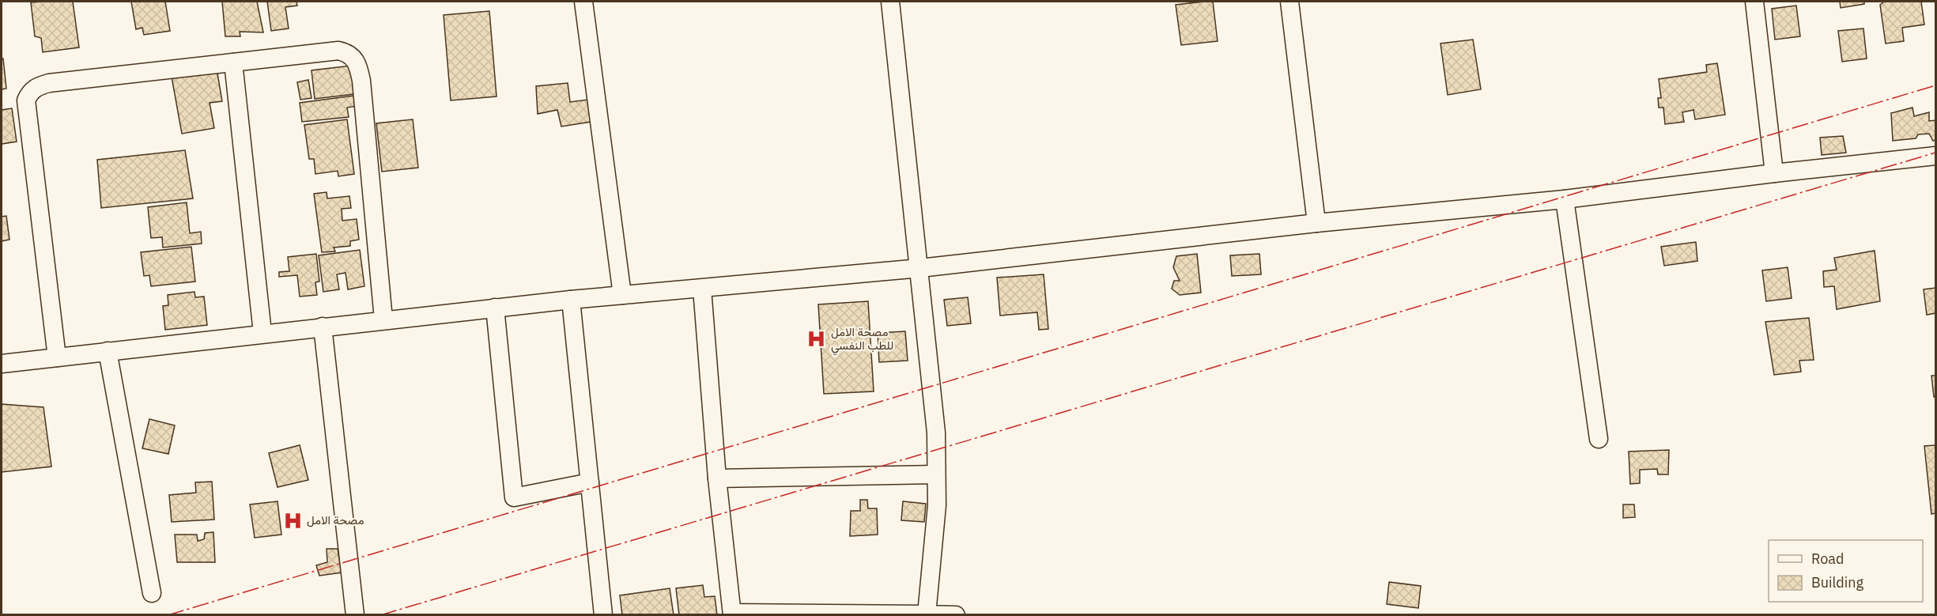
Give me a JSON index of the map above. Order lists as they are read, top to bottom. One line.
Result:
{"places":{"hospital":["مصحة الامل للطب النفسي","مصحة الامل"]},"legend":["Road","Building"]}
